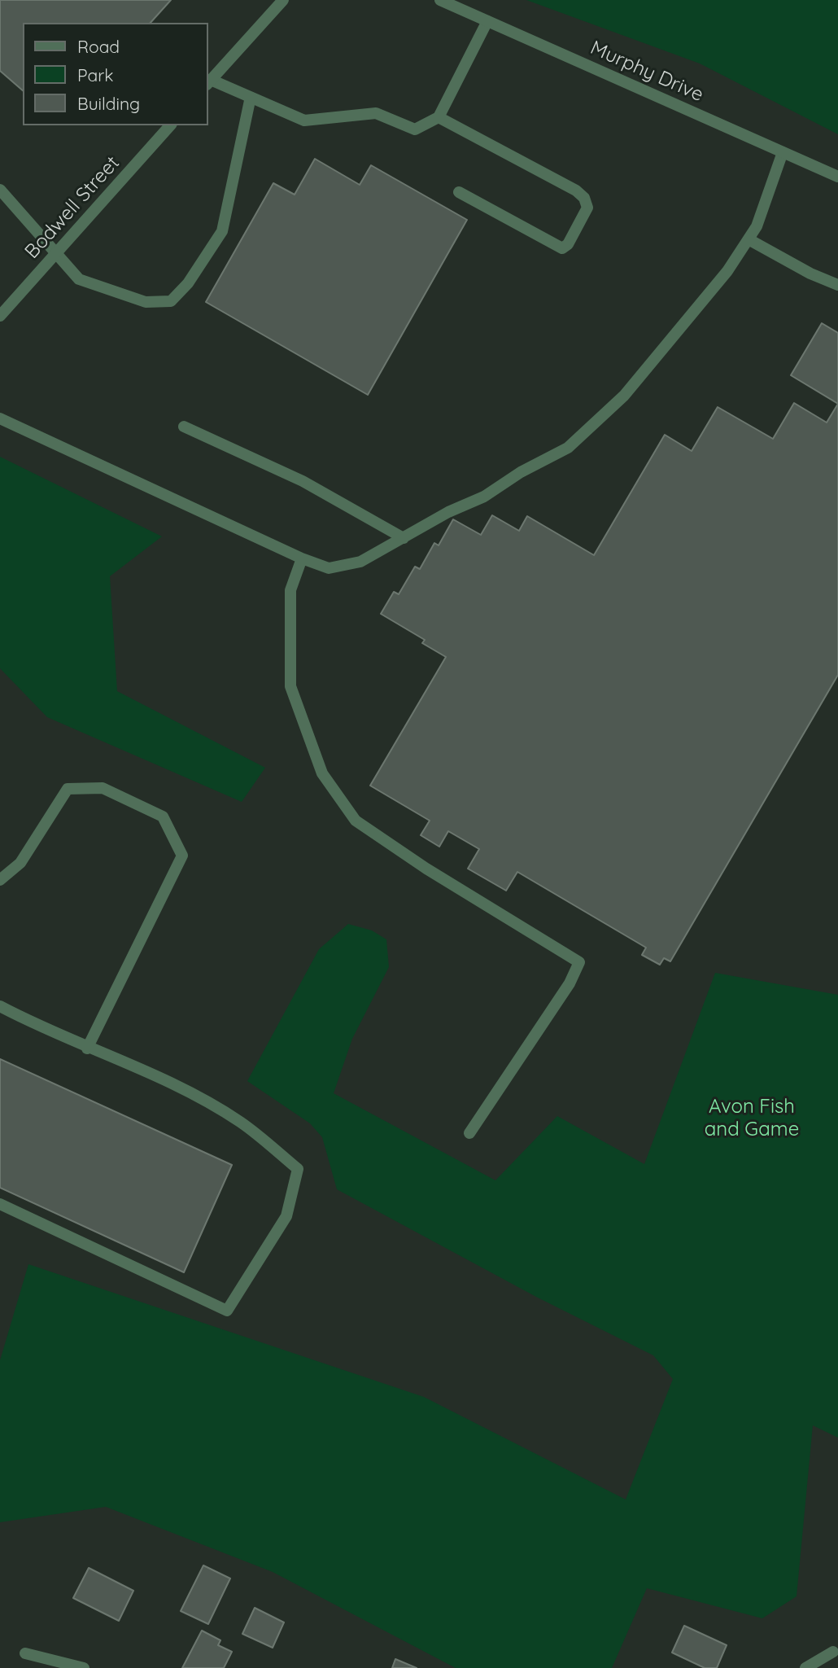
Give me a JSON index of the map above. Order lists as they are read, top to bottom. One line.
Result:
{"streets":{"street":["Murphy Drive","Bodwell Street"]},"parks":["Avon Fish and Game"],"legend":["Road","Park","Building"]}
